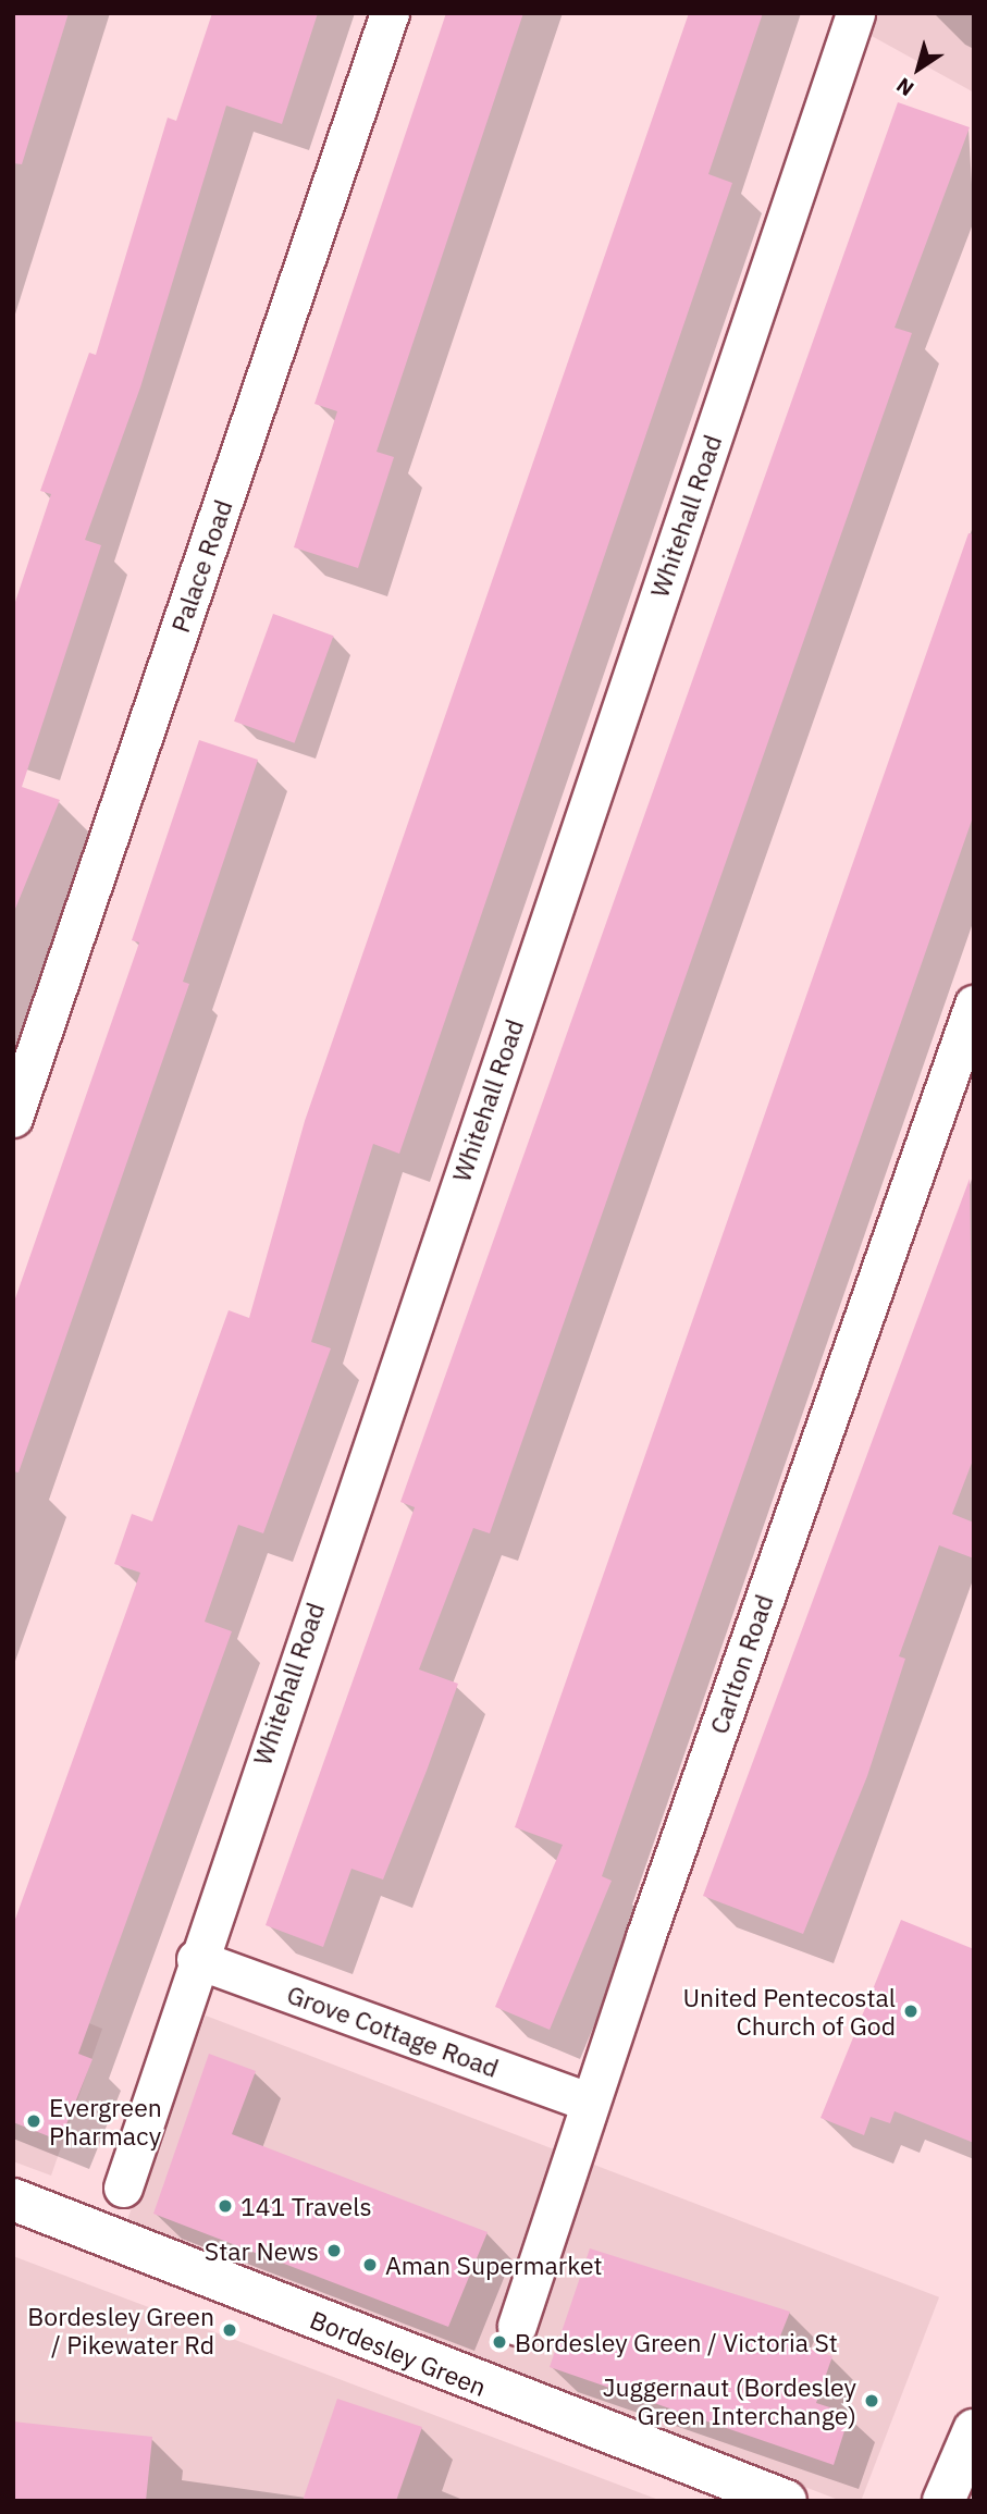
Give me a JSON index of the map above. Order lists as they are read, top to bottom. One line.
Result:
{"streets":{"main road":["Bordesley Green"],"street":["Whitehall Road","Palace Road","Carlton Road","Grove Cottage Road"]},"crossings":[["Whitehall Road","Grove Cottage Road"],["Carlton Road","Grove Cottage Road"]],"places":["United Pentecostal Church of God","Evergreen Pharmacy","141 Travels","Star News","Aman Supermarket","Bordesley Green / Pikewater Rd","Bordesley Green / Victoria St","Juggernaut (Bordesley Green Interchange)"],"north":"bottom left"}
